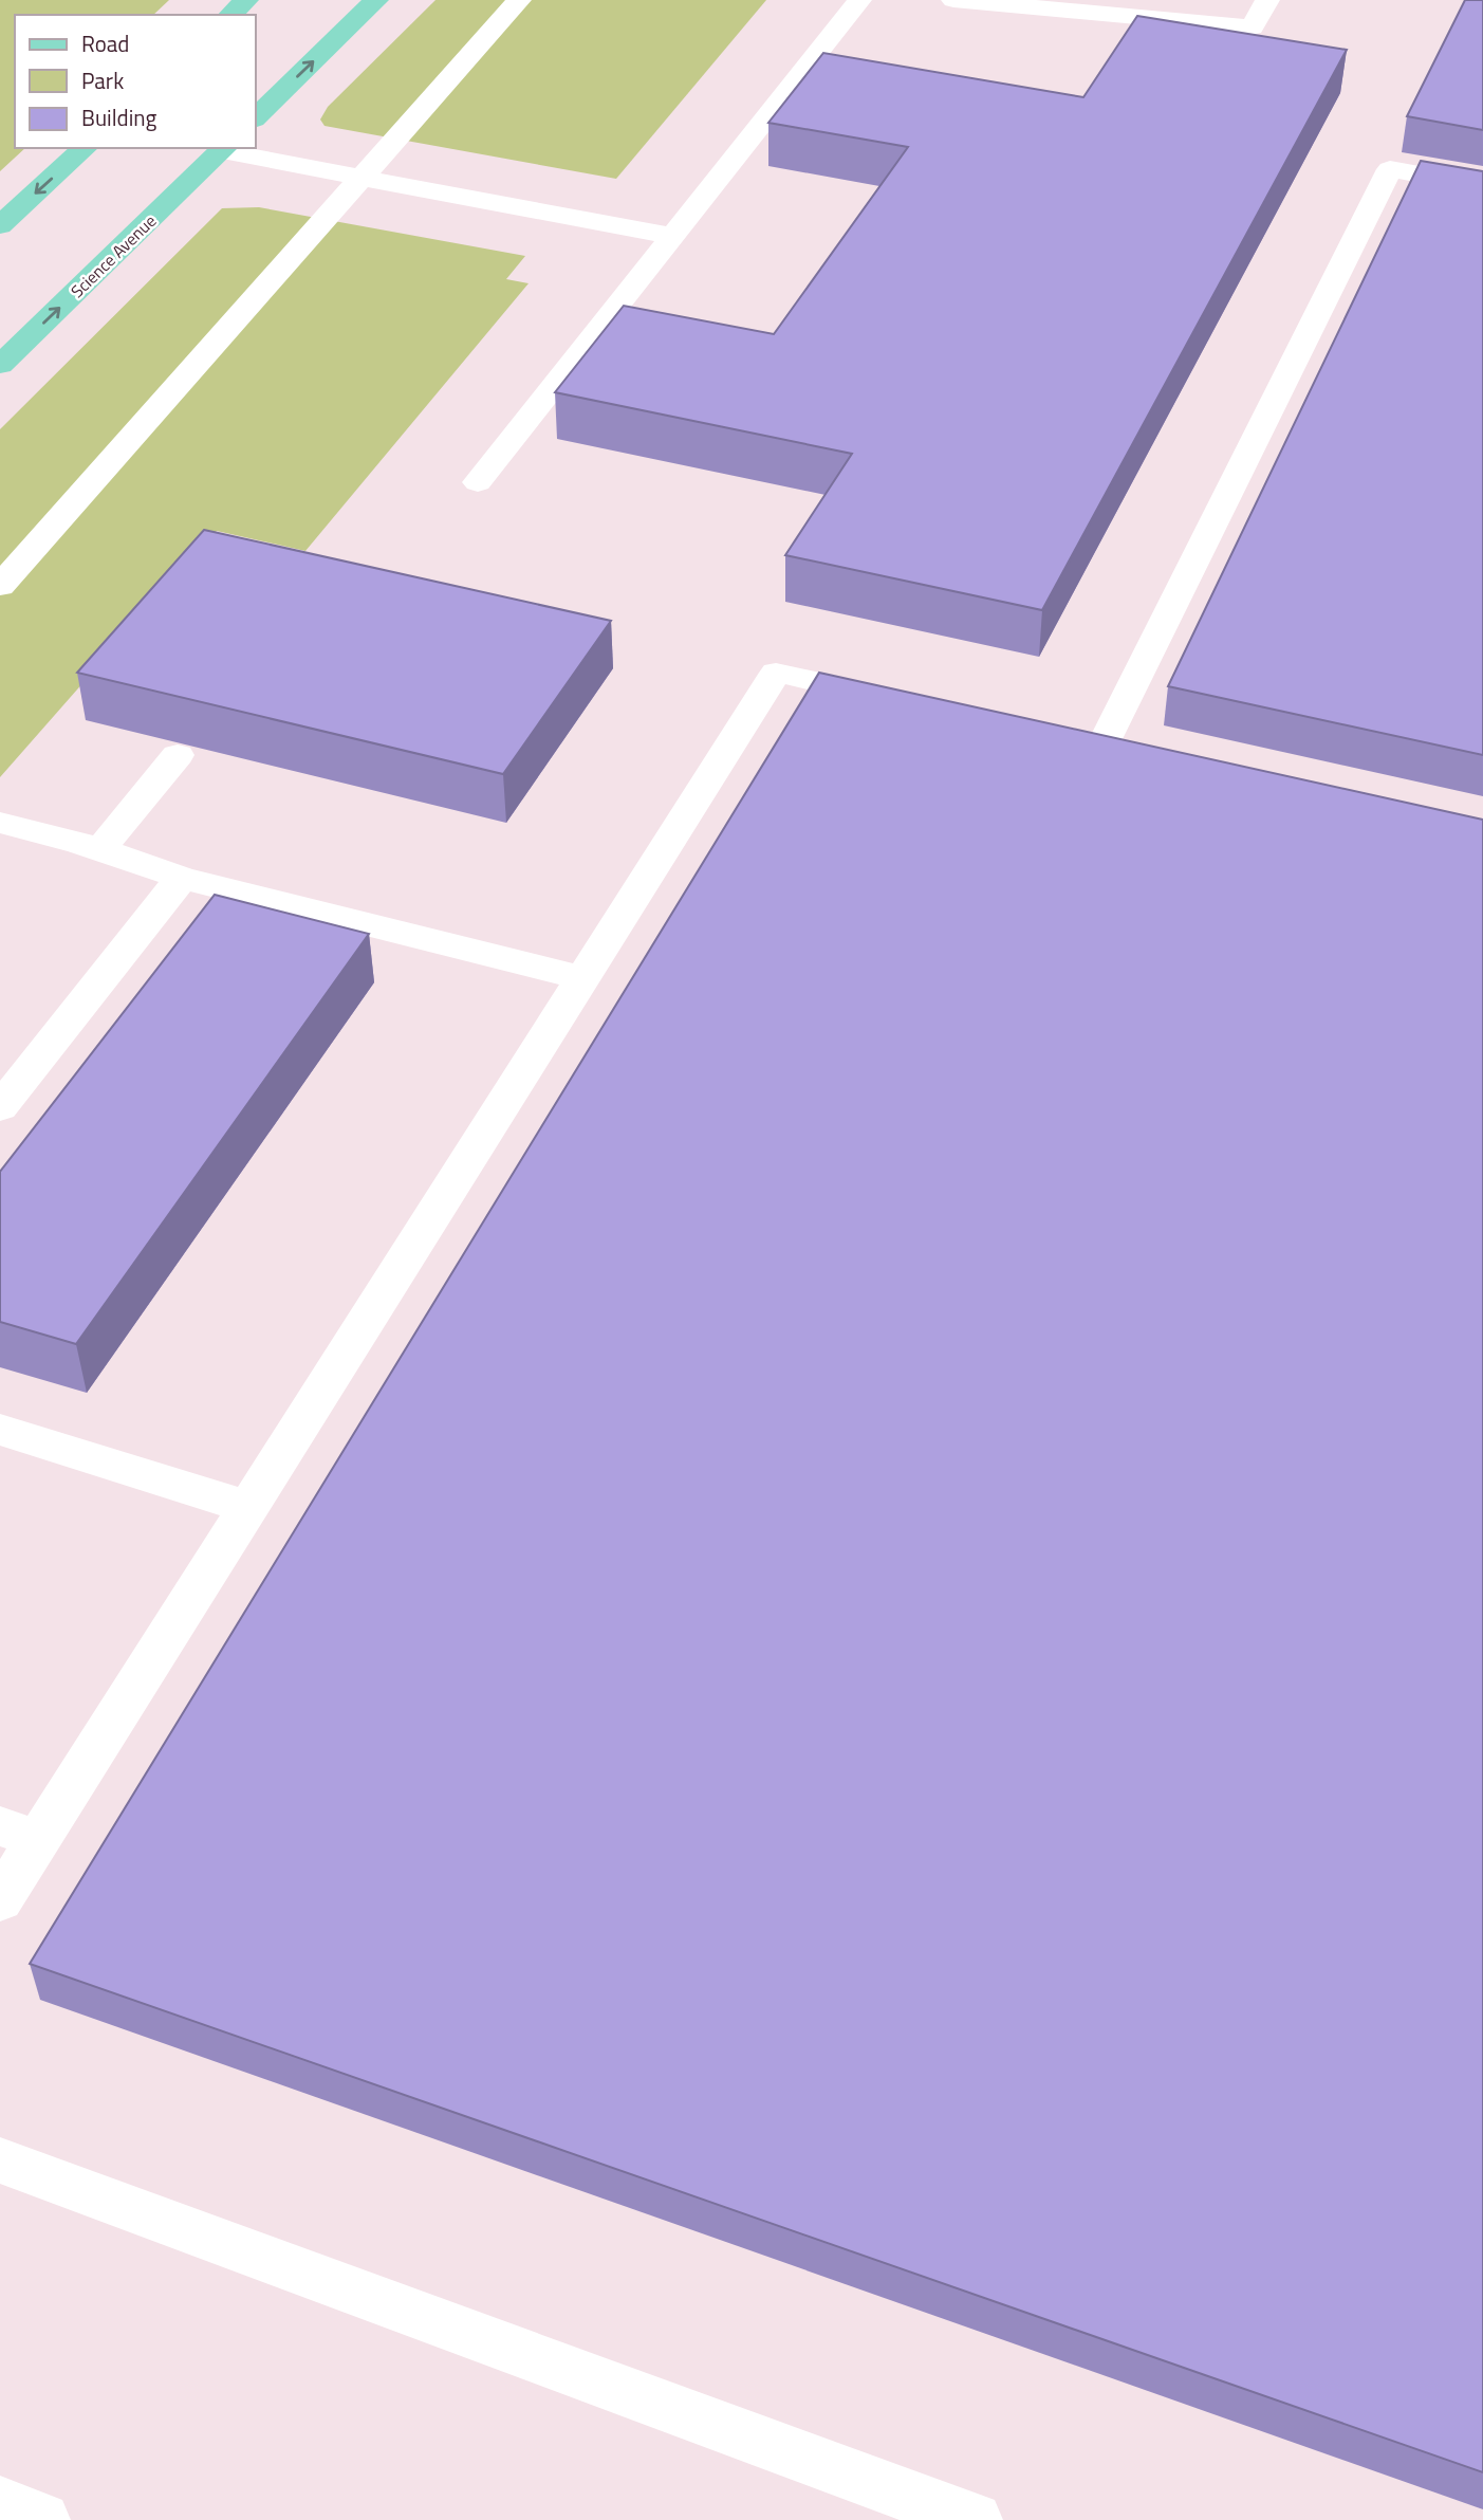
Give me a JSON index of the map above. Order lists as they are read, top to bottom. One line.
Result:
{"streets":{"main road":["Science Avenue"]},"legend":["Road","Park","Building"]}
